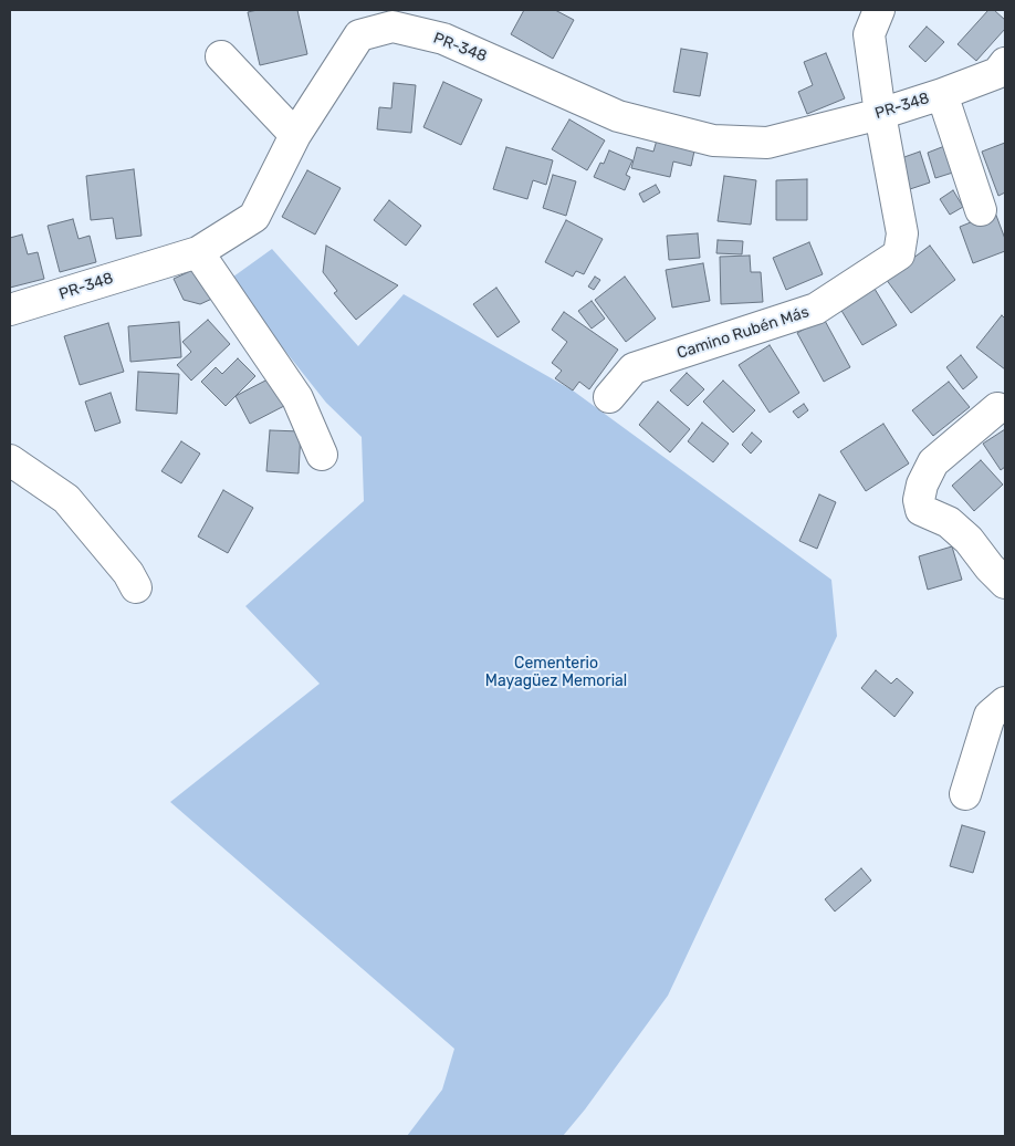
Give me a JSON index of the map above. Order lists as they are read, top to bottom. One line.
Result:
{"streets":{"street":["PR-348","Camino Rubén Más"]},"crossings":[["PR-348","Camino Rubén Más"]],"parks":["Cementerio Mayagüez Memorial"]}
